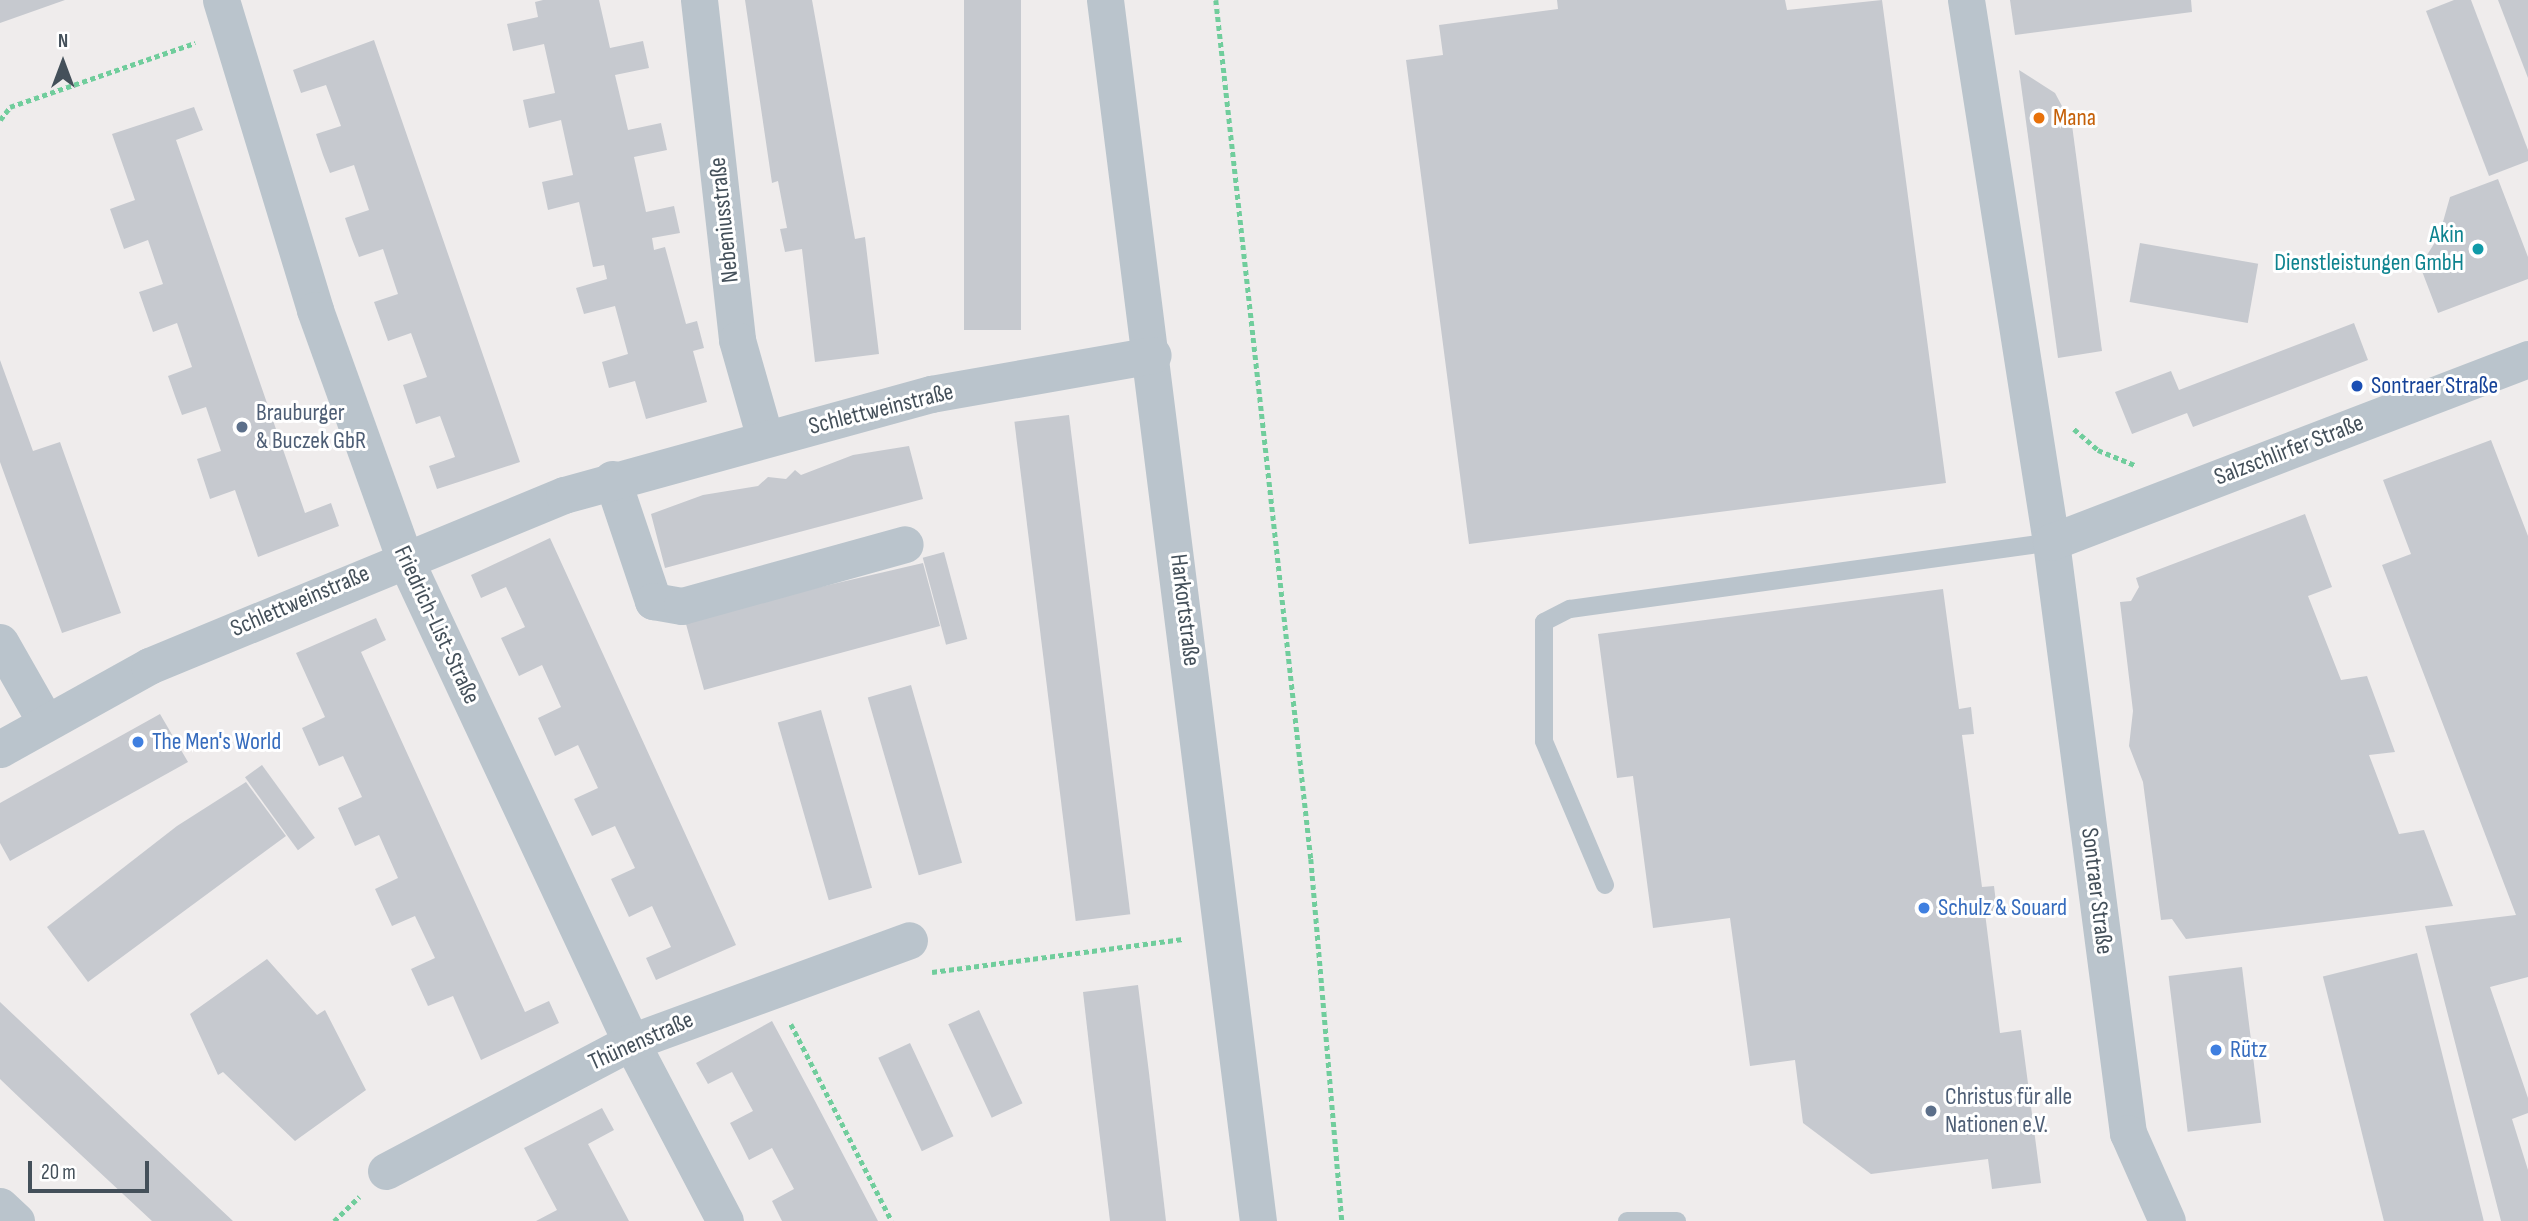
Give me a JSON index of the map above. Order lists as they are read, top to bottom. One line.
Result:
{"streets":{"street":["Nebeniusstraße","Schlettweinstraße","Salzschlirfer Straße","Harkortstraße","Friedrich-List-Straße","Sontraer Straße","Thünenstraße"]},"crossings":[["Nebeniusstraße","Schlettweinstraße"],["Schlettweinstraße","Harkortstraße"],["Schlettweinstraße","Friedrich-List-Straße"],["Salzschlirfer Straße","Sontraer Straße"],["Friedrich-List-Straße","Thünenstraße"]],"places":["Mana","Akin Dienstleistungen GmbH","Sontraer Straße","Brauburger & Buczek GbR","The Men's World","Schulz & Souard","Rütz","Christus für alle Nationen e.V."],"scale_bar":"20 m","north":"top"}
